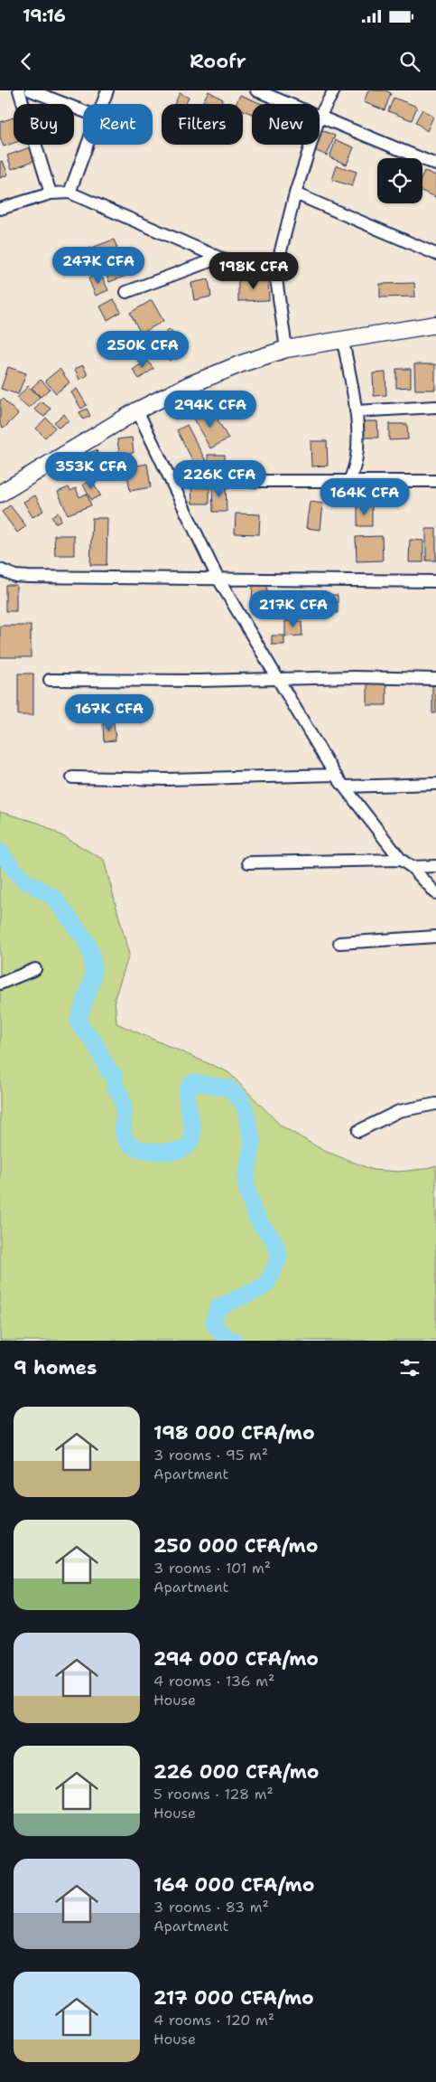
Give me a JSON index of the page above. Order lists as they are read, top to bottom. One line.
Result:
{"page":{"status":"19:16","header":"Roofr","chip":["Buy","Rent","Filters","New"],"price":["247K CFA","198K CFA","250K CFA","294K CFA","353K CFA","226K CFA","164K CFA","217K CFA","167K CFA"],"heading":"9 homes","list":[{"name":"198 000 CFA/mo","note":"3 rooms · 95 m² · Apartment"},{"name":"250 000 CFA/mo","note":"3 rooms · 101 m² · Apartment"},{"name":"294 000 CFA/mo","note":"4 rooms · 136 m² · House"},{"name":"226 000 CFA/mo","note":"5 rooms · 128 m² · House"},{"name":"164 000 CFA/mo","note":"3 rooms · 83 m² · Apartment"},{"name":"217 000 CFA/mo","note":"4 rooms · 120 m² · House"}]}}
